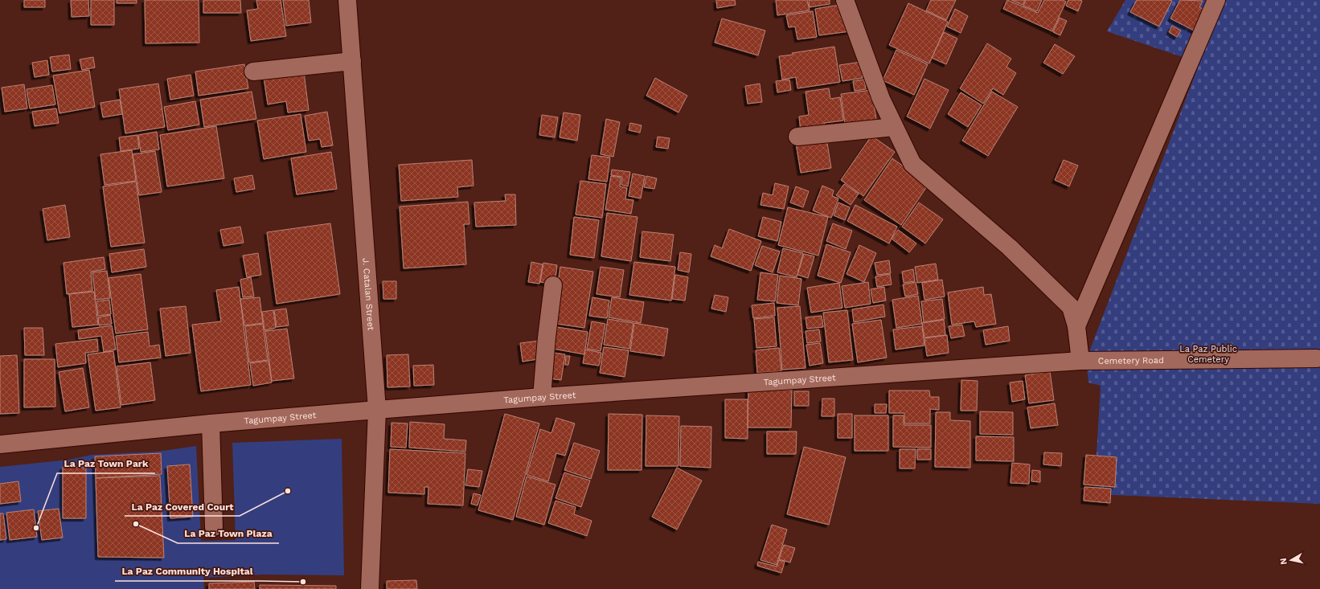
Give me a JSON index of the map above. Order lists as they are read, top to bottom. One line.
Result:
{"streets":{"street":["J. Catalan Street","Cemetery Road","Tagumpay Street"]},"crossings":[["J. Catalan Street","Tagumpay Street"],["Cemetery Road","Tagumpay Street"]],"parks":["La Paz Public Cemetery"],"places":["La Paz Covered Court","La Paz Town Plaza","La Paz Town Park","La Paz Community Hospital"],"north":"left"}
